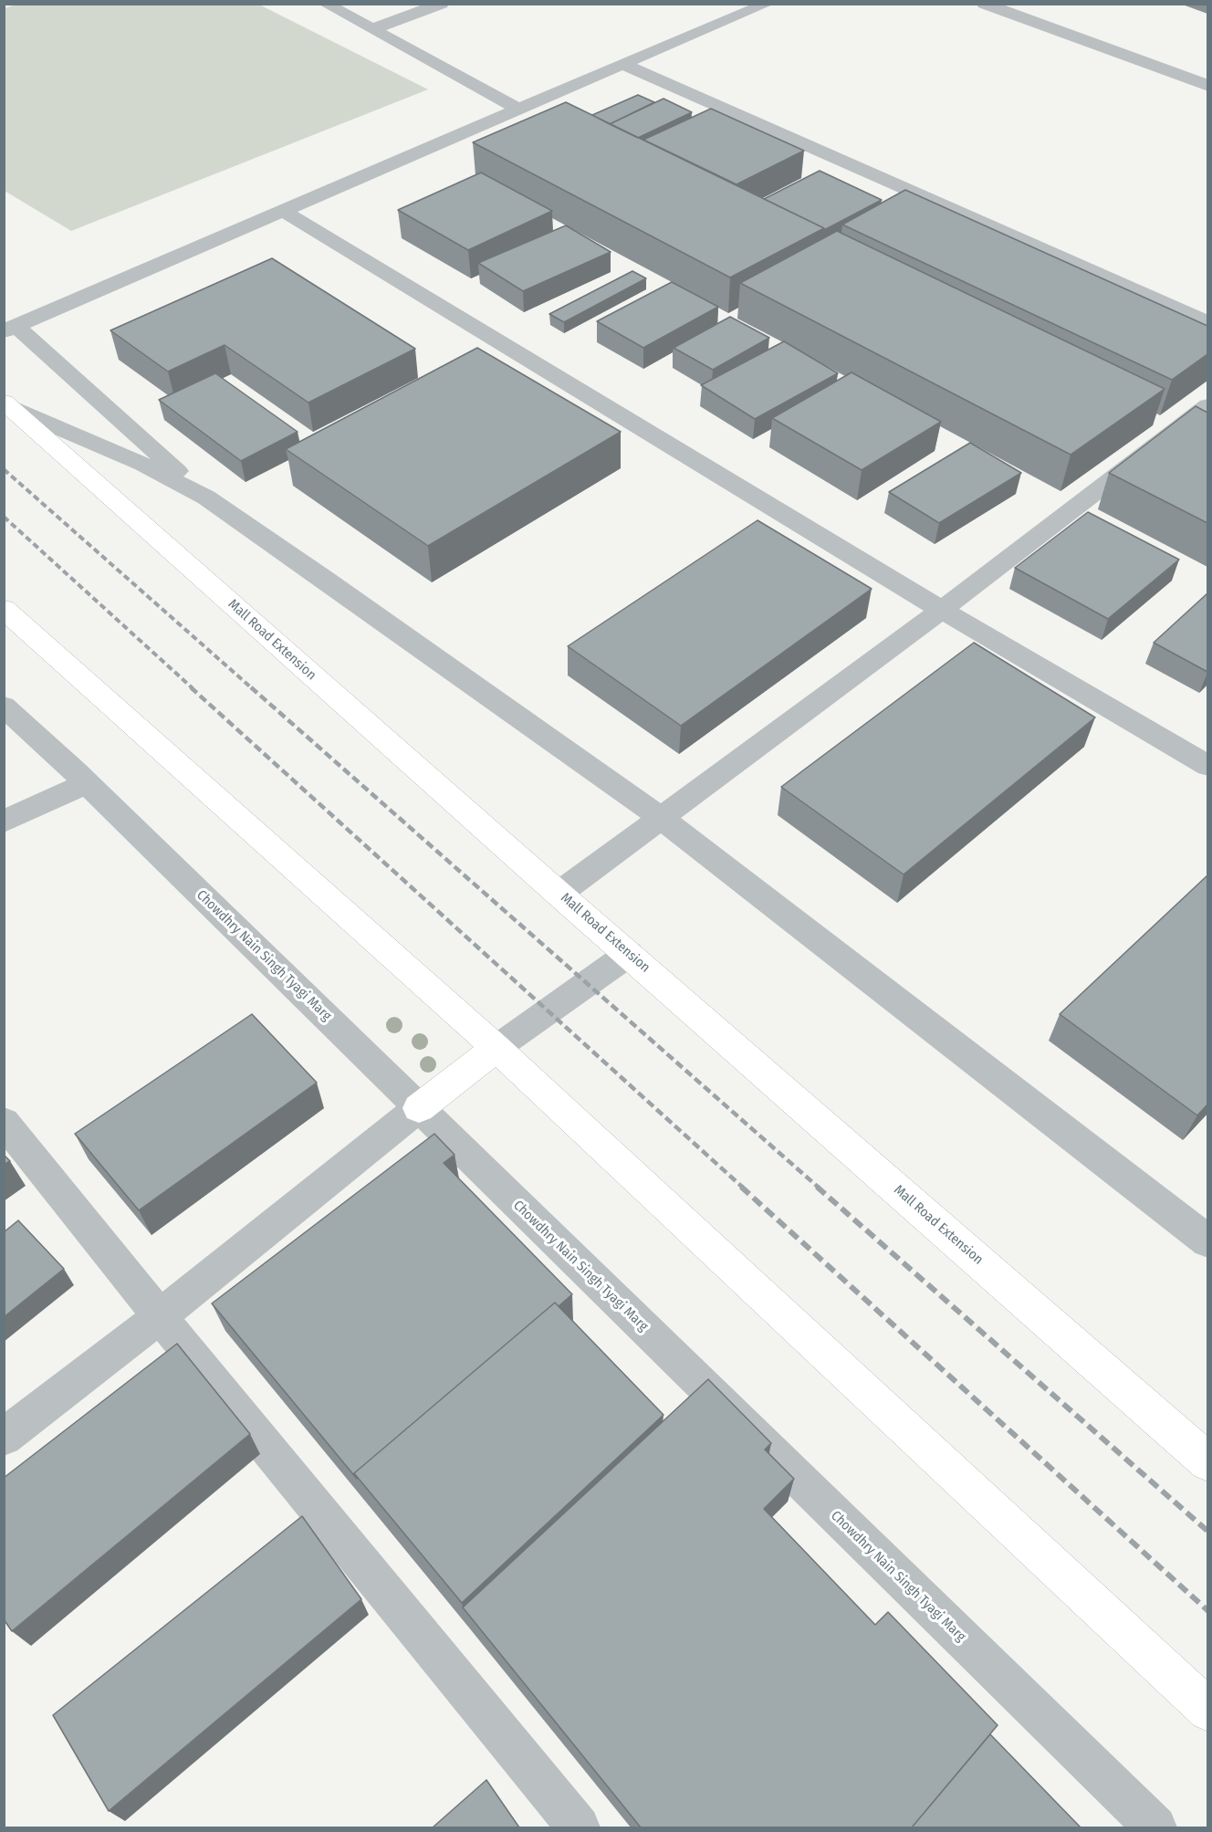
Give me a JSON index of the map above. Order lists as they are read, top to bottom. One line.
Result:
{"streets":{"main road":["Mall Road Extension"],"street":["Chowdhry Nain Singh Tyagi Marg"]}}
